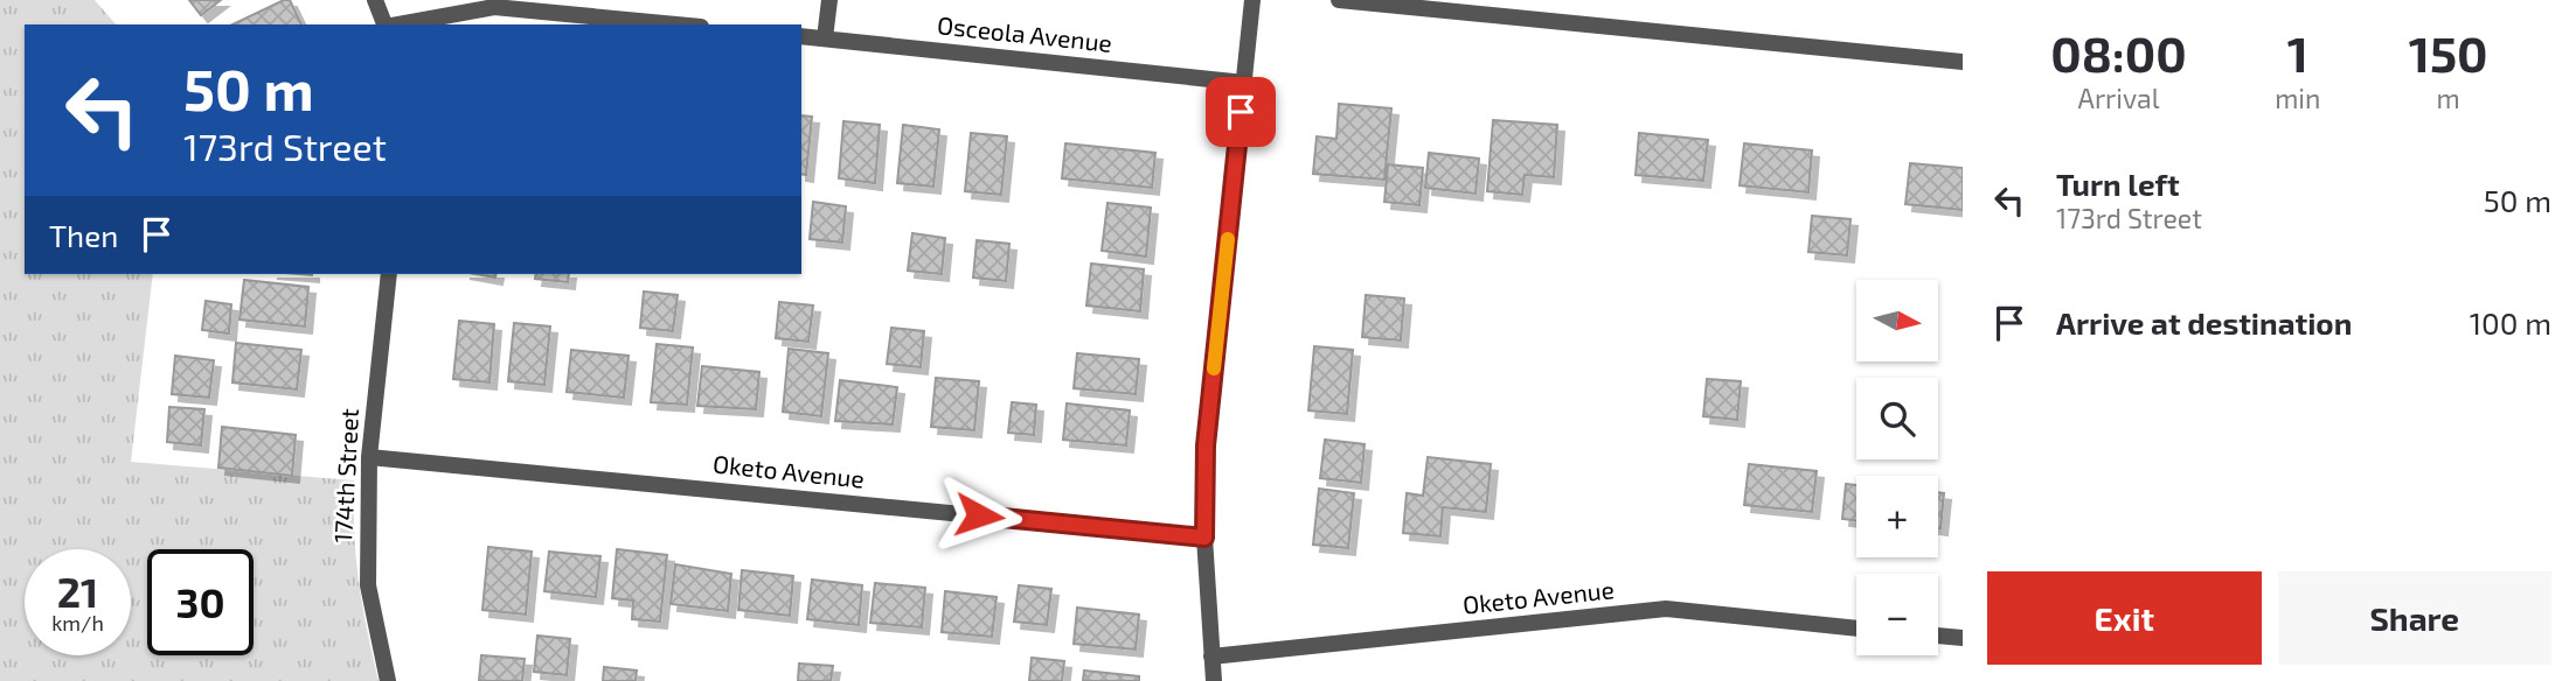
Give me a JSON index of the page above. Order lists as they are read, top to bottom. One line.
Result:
{"streets":{"street":["Osceola Avenue","Oketo Avenue","174th Street"]},"crossings":[["Oketo Avenue","174th Street"]],"north":"right","page":{"eta":["08:00","Arrival","1","min","150","m"],"turn":["50 m","173rd Street"],"list":[{"name":"Turn left","note":"173rd Street","value":"50 m"},{"name":"Arrive at destination","value":"100 m"}],"then":"Then","map_buttons":["+","−"],"speed":"21 km/h","limit":"30","buttons":["Exit","Share"]}}
